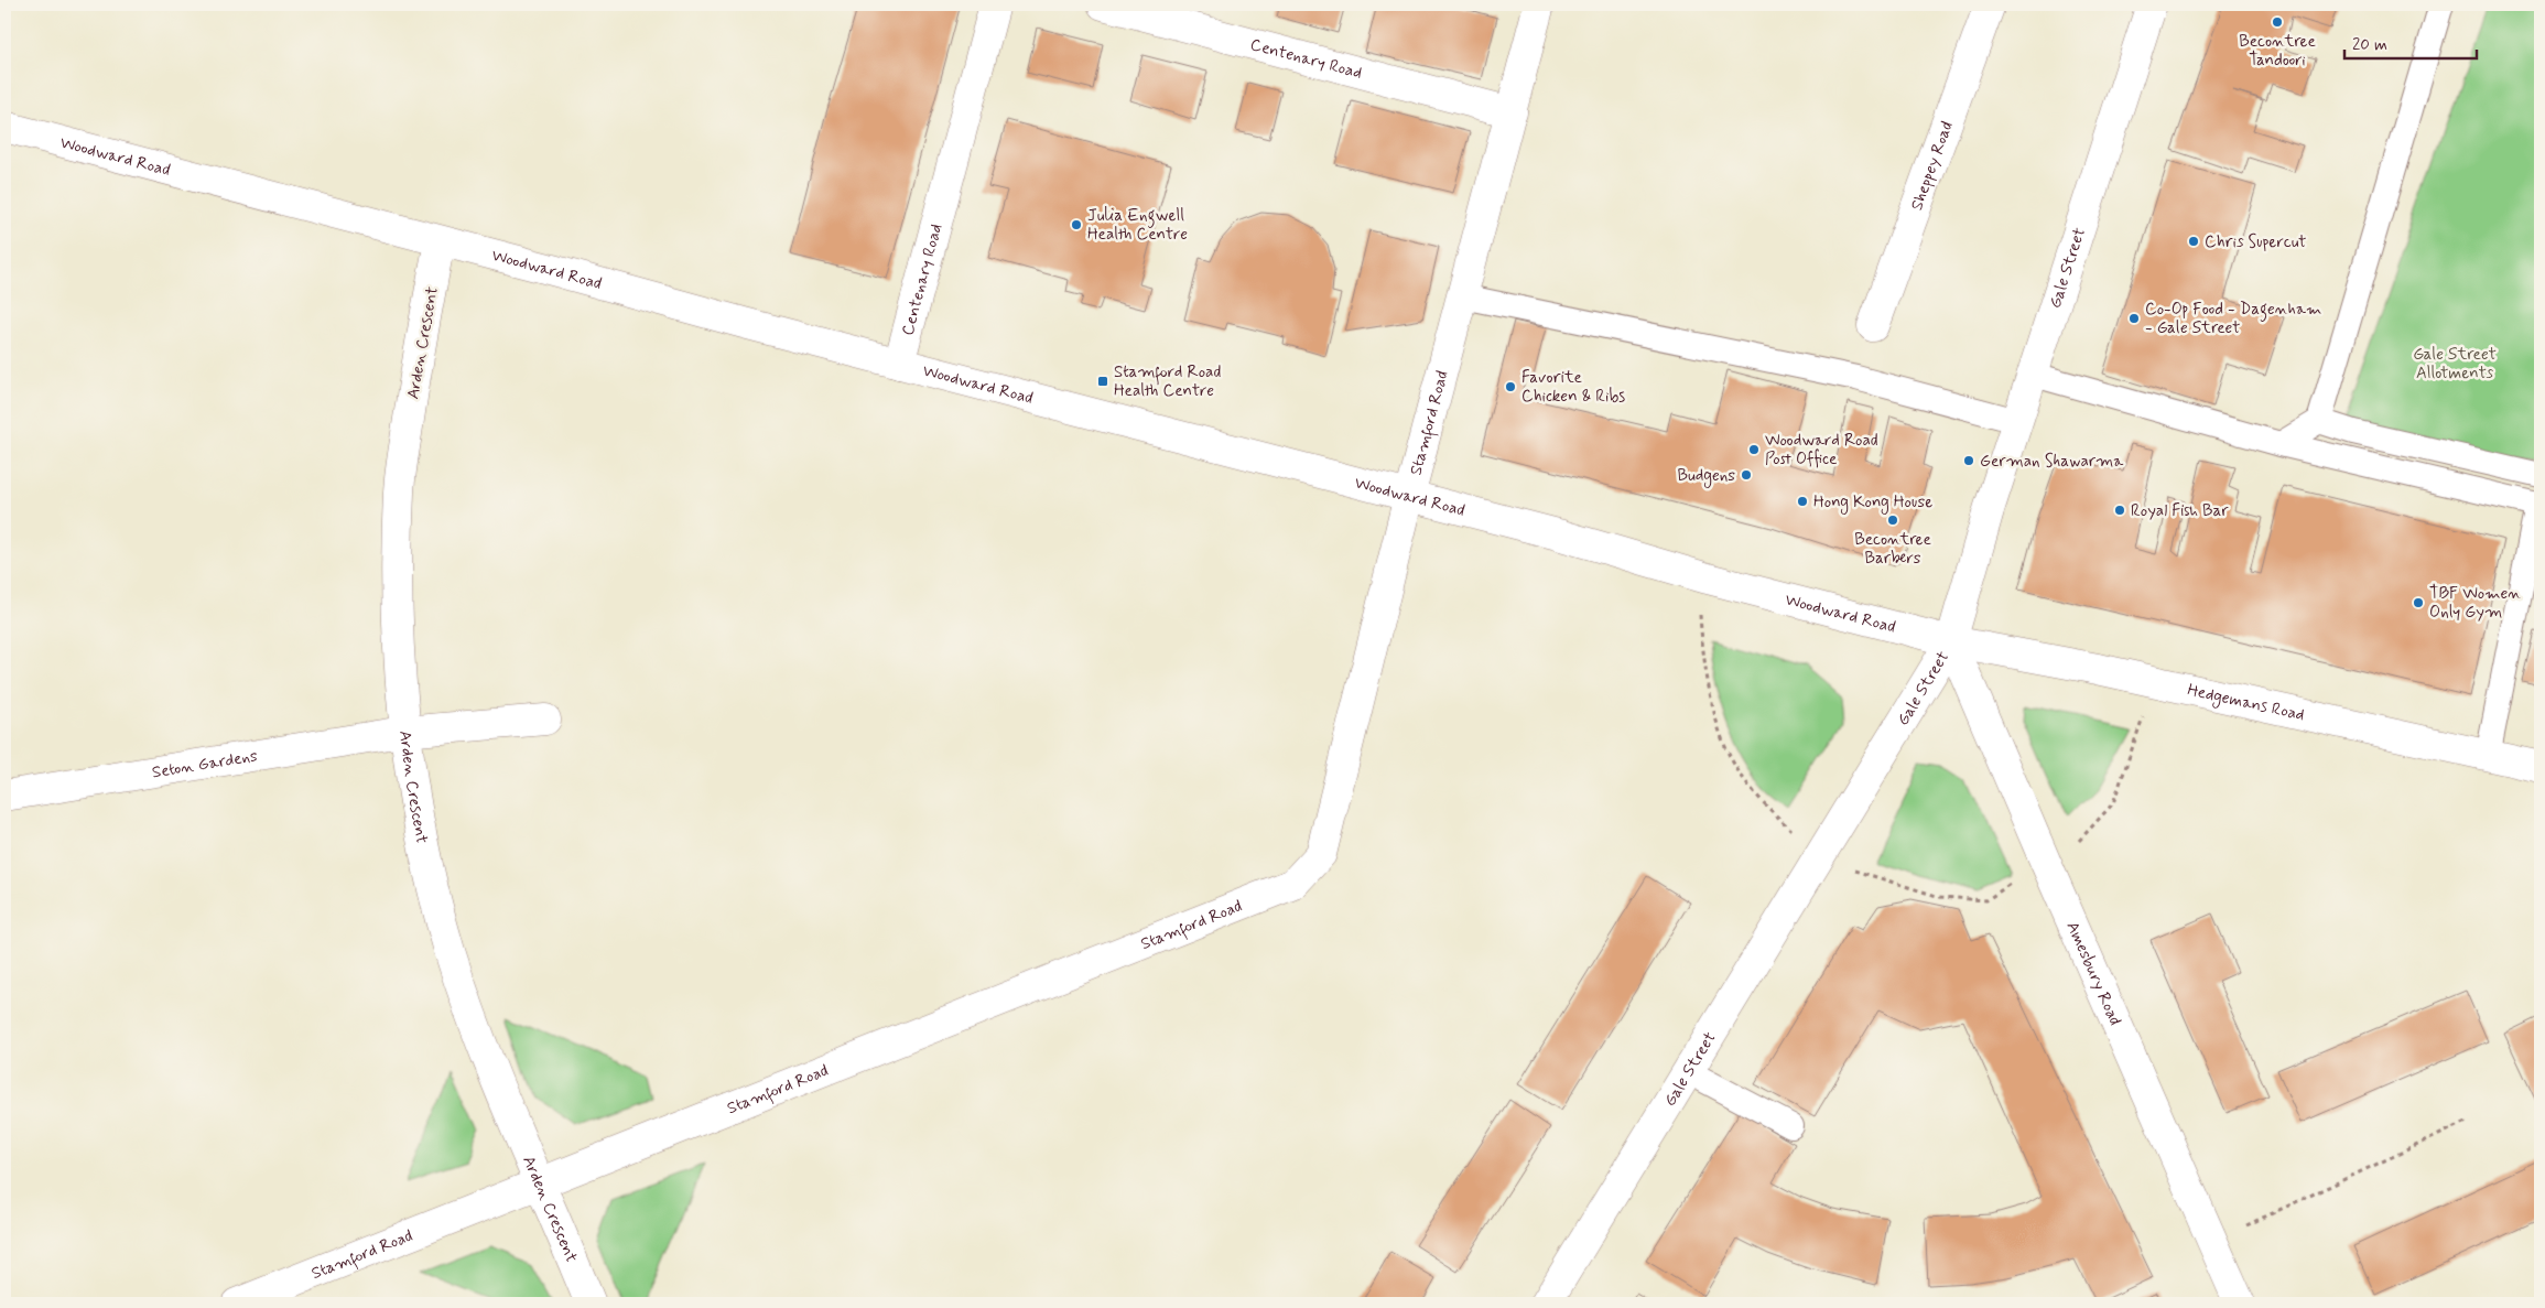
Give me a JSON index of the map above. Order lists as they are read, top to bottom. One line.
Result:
{"streets":{"street":["Centenary Road","Woodward Road","Sheppey Road","Gale Street","Arden Crescent","Stamford Road","Hedgemans Road","Seton Gardens","Amesbury Road"]},"crossings":[["Centenary Road","Woodward Road"],["Centenary Road","Stamford Road"],["Woodward Road","Gale Street"],["Woodward Road","Arden Crescent"],["Woodward Road","Stamford Road"],["Woodward Road","Hedgemans Road"],["Woodward Road","Amesbury Road"],["Gale Street","Hedgemans Road"],["Gale Street","Amesbury Road"],["Arden Crescent","Stamford Road"],["Arden Crescent","Seton Gardens"],["Hedgemans Road","Amesbury Road"]],"parks":["Gale Street Allotments"],"places":{"other":["Becontree Tandoori","Julia Engwell Health Centre","Chris Supercut","Co-Op Food - Dagenham - Gale Street","Favorite Chicken & Ribs","Woodward Road Post Office","German Shawarma","Budgens","Hong Kong House","Royal Fish Bar","Becontree Barbers","TBF Women Only Gym"],"transit":["Stamford Road Health Centre"]},"scale_bar":"20 m"}
